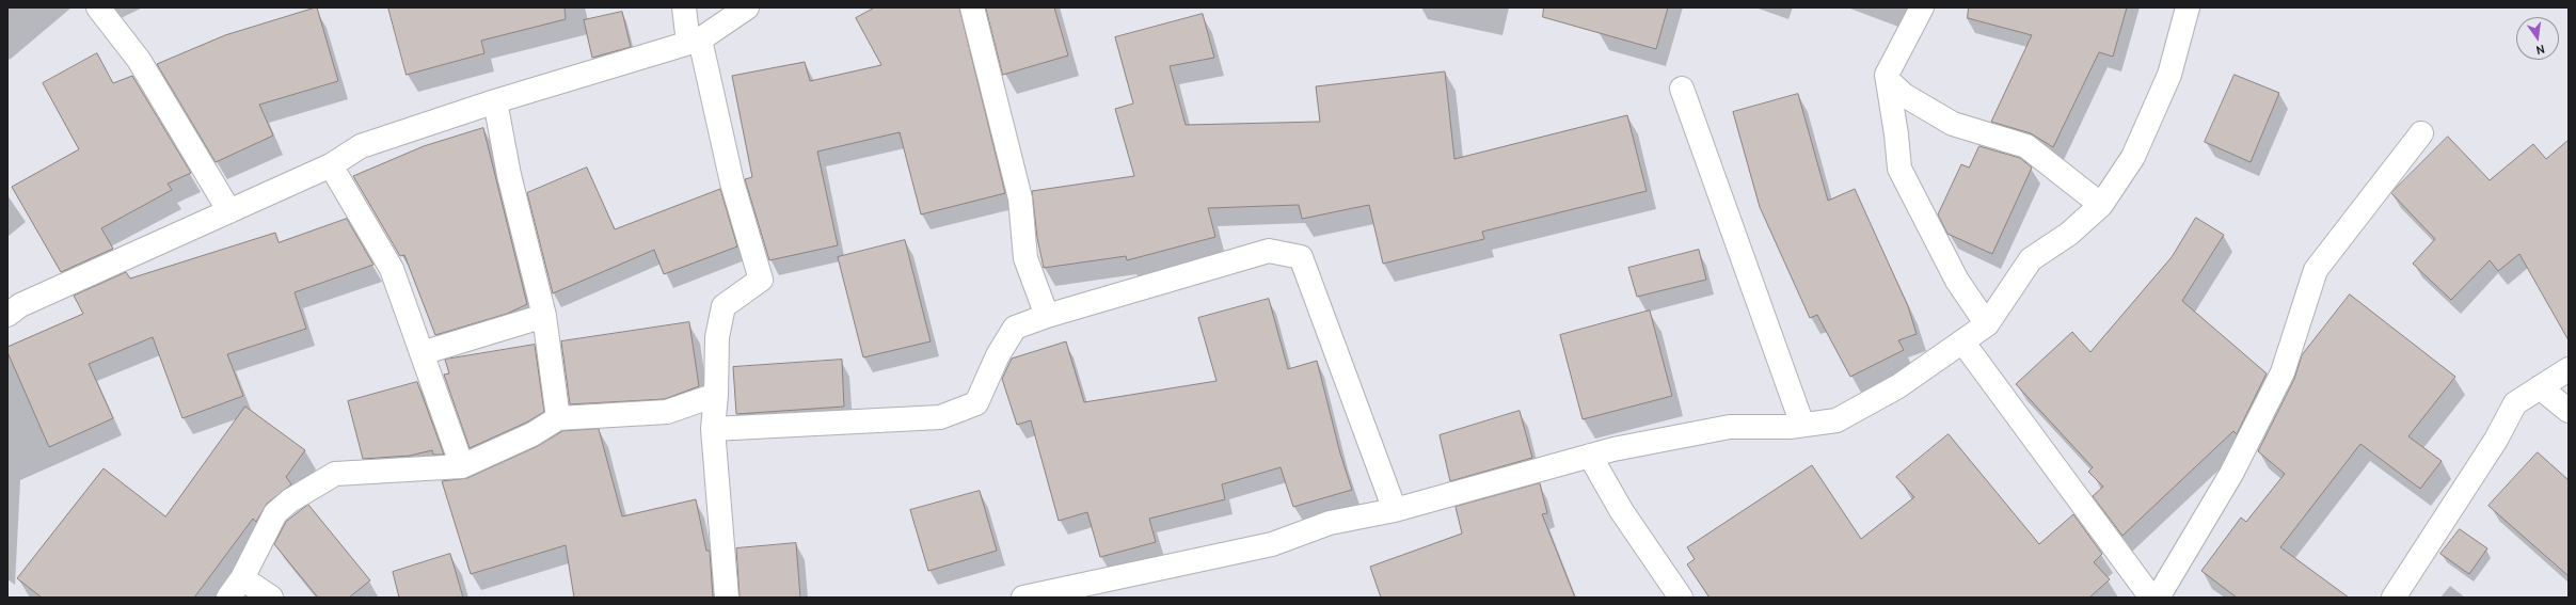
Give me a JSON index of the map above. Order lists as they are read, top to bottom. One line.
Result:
{"north":"bottom"}
